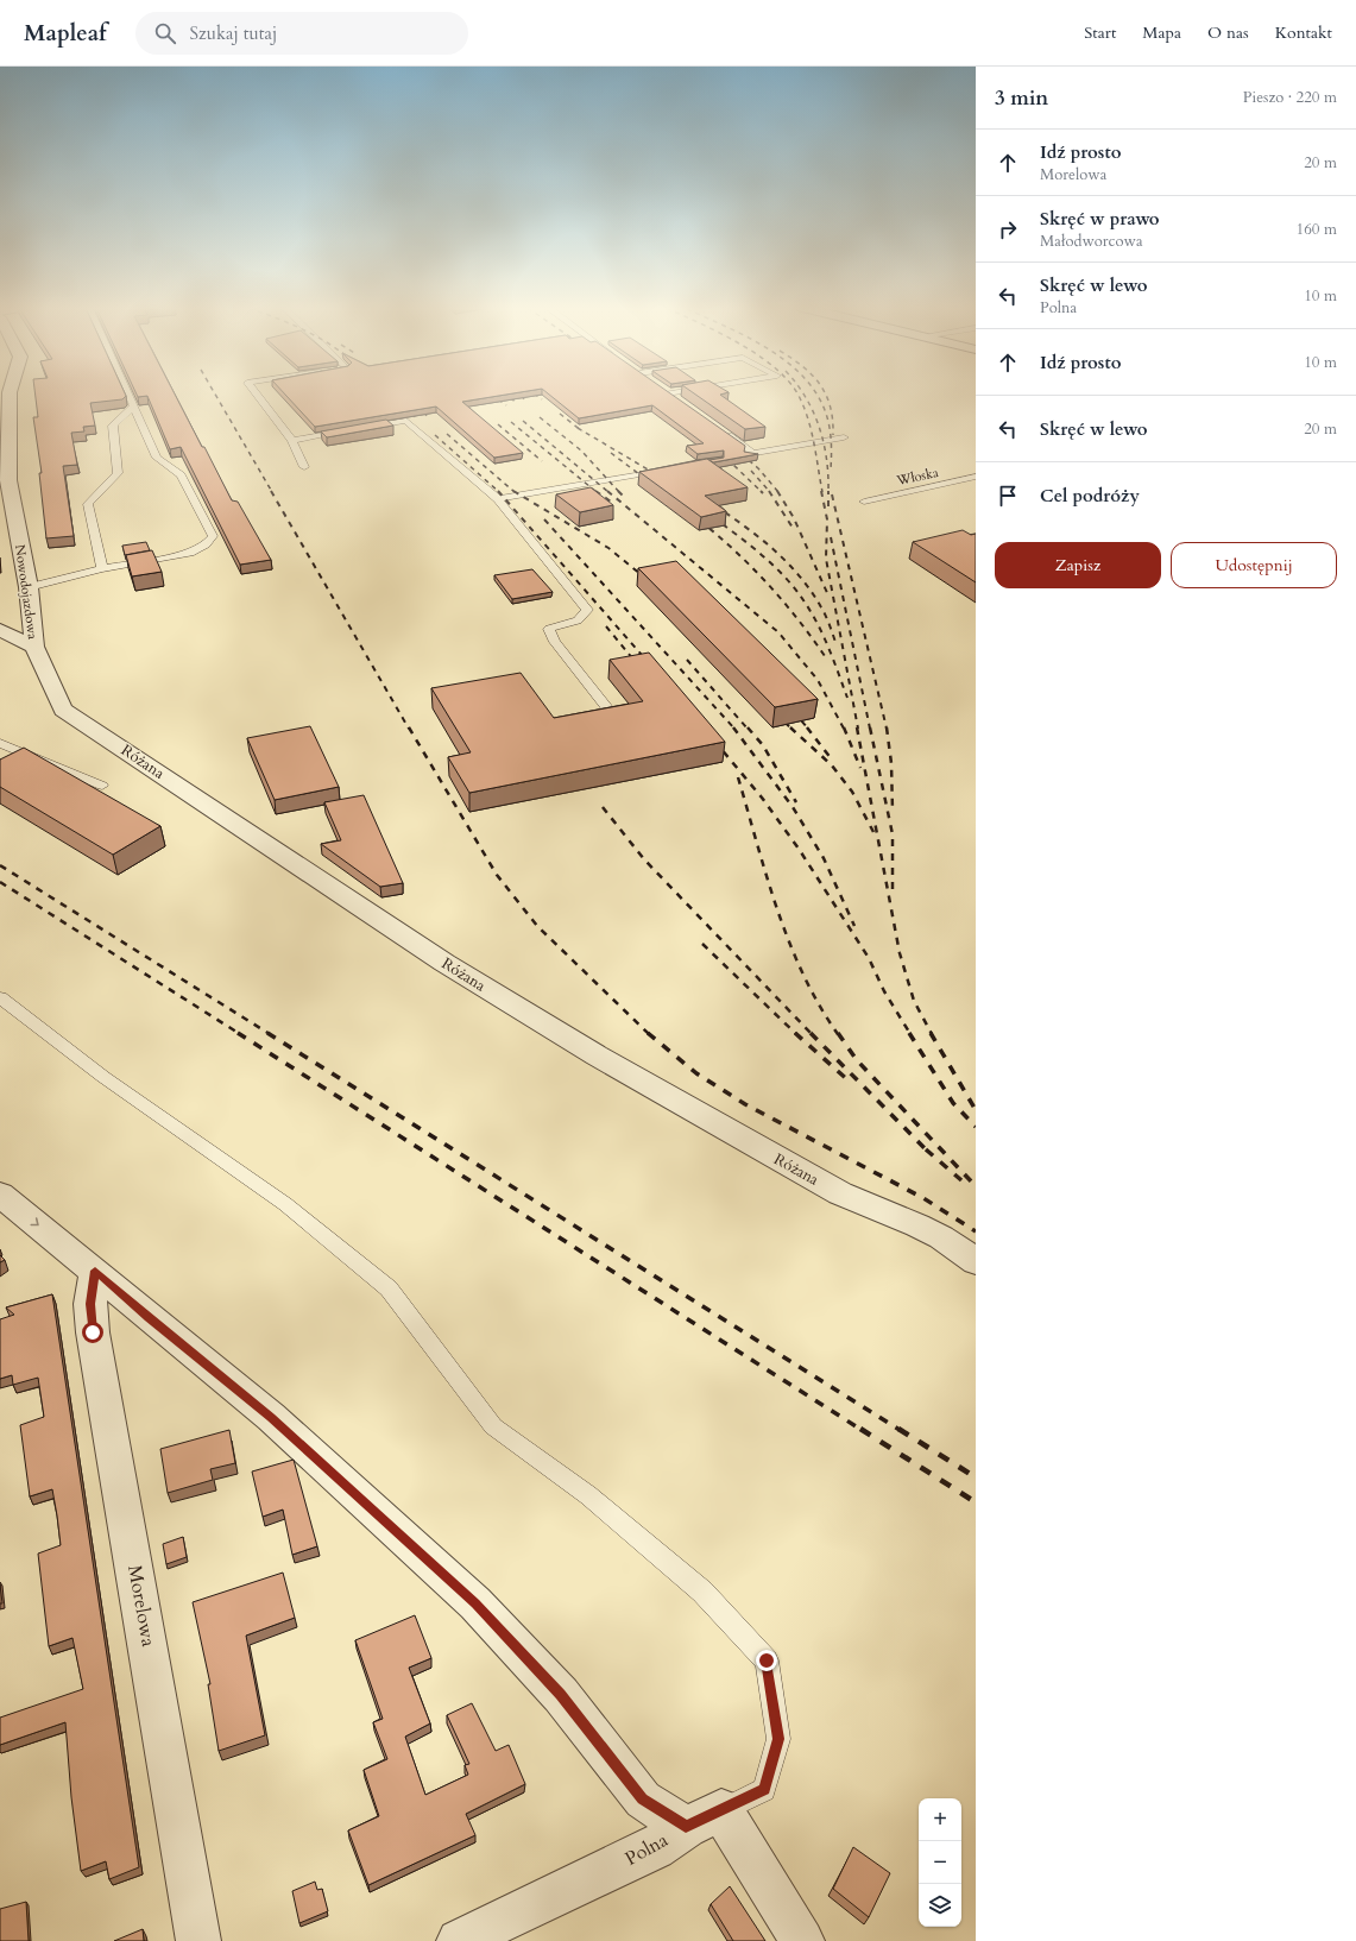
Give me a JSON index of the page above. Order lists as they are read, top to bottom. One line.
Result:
{"streets":{"street":["Nowodojazdowa","Różana","Morelowa","Polna"],"lane":["Włoska"]},"crossings":[["Nowodojazdowa","Różana"]],"page":{"header":"Mapleaf","search":"Szukaj tutaj","nav":["Start","Mapa","O nas","Kontakt"],"heading":["3 min","Pieszo · 220 m"],"list":[["Idź prosto","Morelowa","20 m"],["Skręć w prawo","Małodworcowa","160 m"],["Skręć w lewo","Polna","10 m"],["Idź prosto","10 m"],["Skręć w lewo","20 m"],"Cel podróży"],"buttons":["Zapisz","Udostępnij"],"map_buttons":["+","−"]}}
